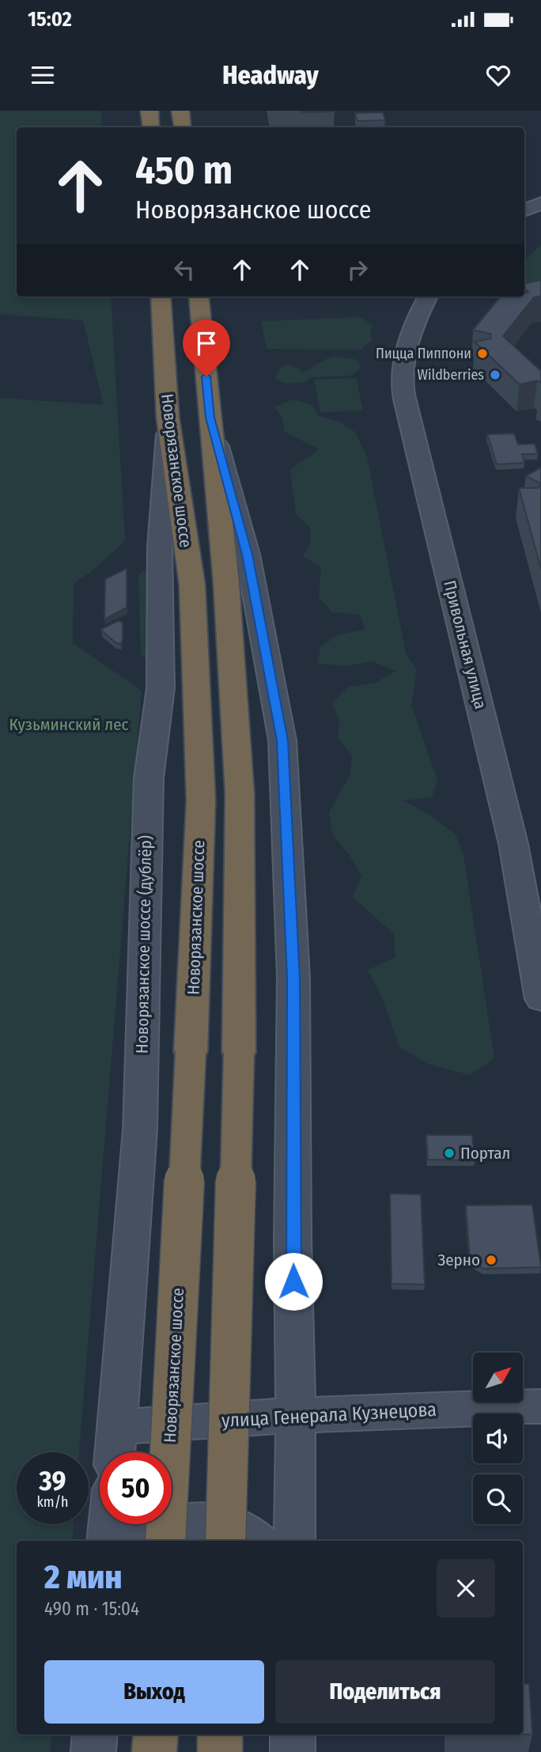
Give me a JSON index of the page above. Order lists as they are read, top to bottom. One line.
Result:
{"streets":{"highway":["Новорязанское шоссе"],"main road":["Привольная улица","Новорязанское шоссе (дублёр)","улица Генерала Кузнецова"]},"crossings":[["Новорязанское шоссе","Новорязанское шоссе (дублёр)"],["Новорязанское шоссе (дублёр)","улица Генерала Кузнецова"]],"parks":["Кузьминский лес"],"places":["Пицца Пиппони","Wildberries","Портал","Зерно"],"north":"top right","page":{"status":"15:02","header":"Headway","turn":["450 m","Новорязанское шоссе"],"speed":"39 km/h","limit":"50","heading":["2 мин","490 m · 15:04"],"buttons":["Выход","Поделиться"]}}
